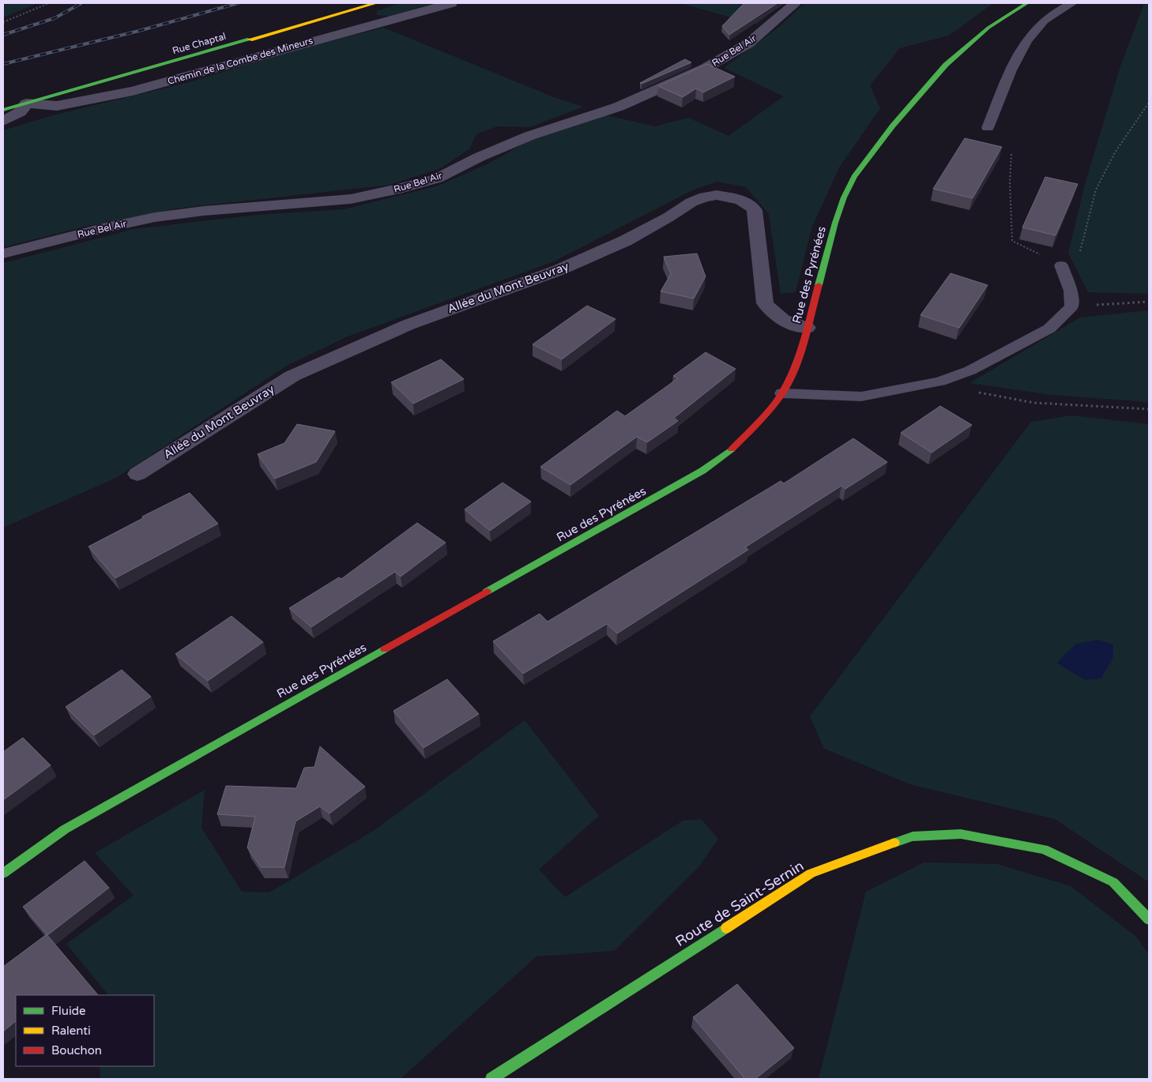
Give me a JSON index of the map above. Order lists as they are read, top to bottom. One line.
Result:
{"streets":{"street":["Rue Chaptal","Rue Bel Air","Chemin de la Combe des Mineurs","Rue des Pyrénées","Allée du Mont Beuvray","Route de Saint-Sernin"]},"crossings":[["Rue Chaptal","Chemin de la Combe des Mineurs"],["Rue des Pyrénées","Allée du Mont Beuvray"]],"legend":["Fluide","Ralenti","Bouchon"]}
